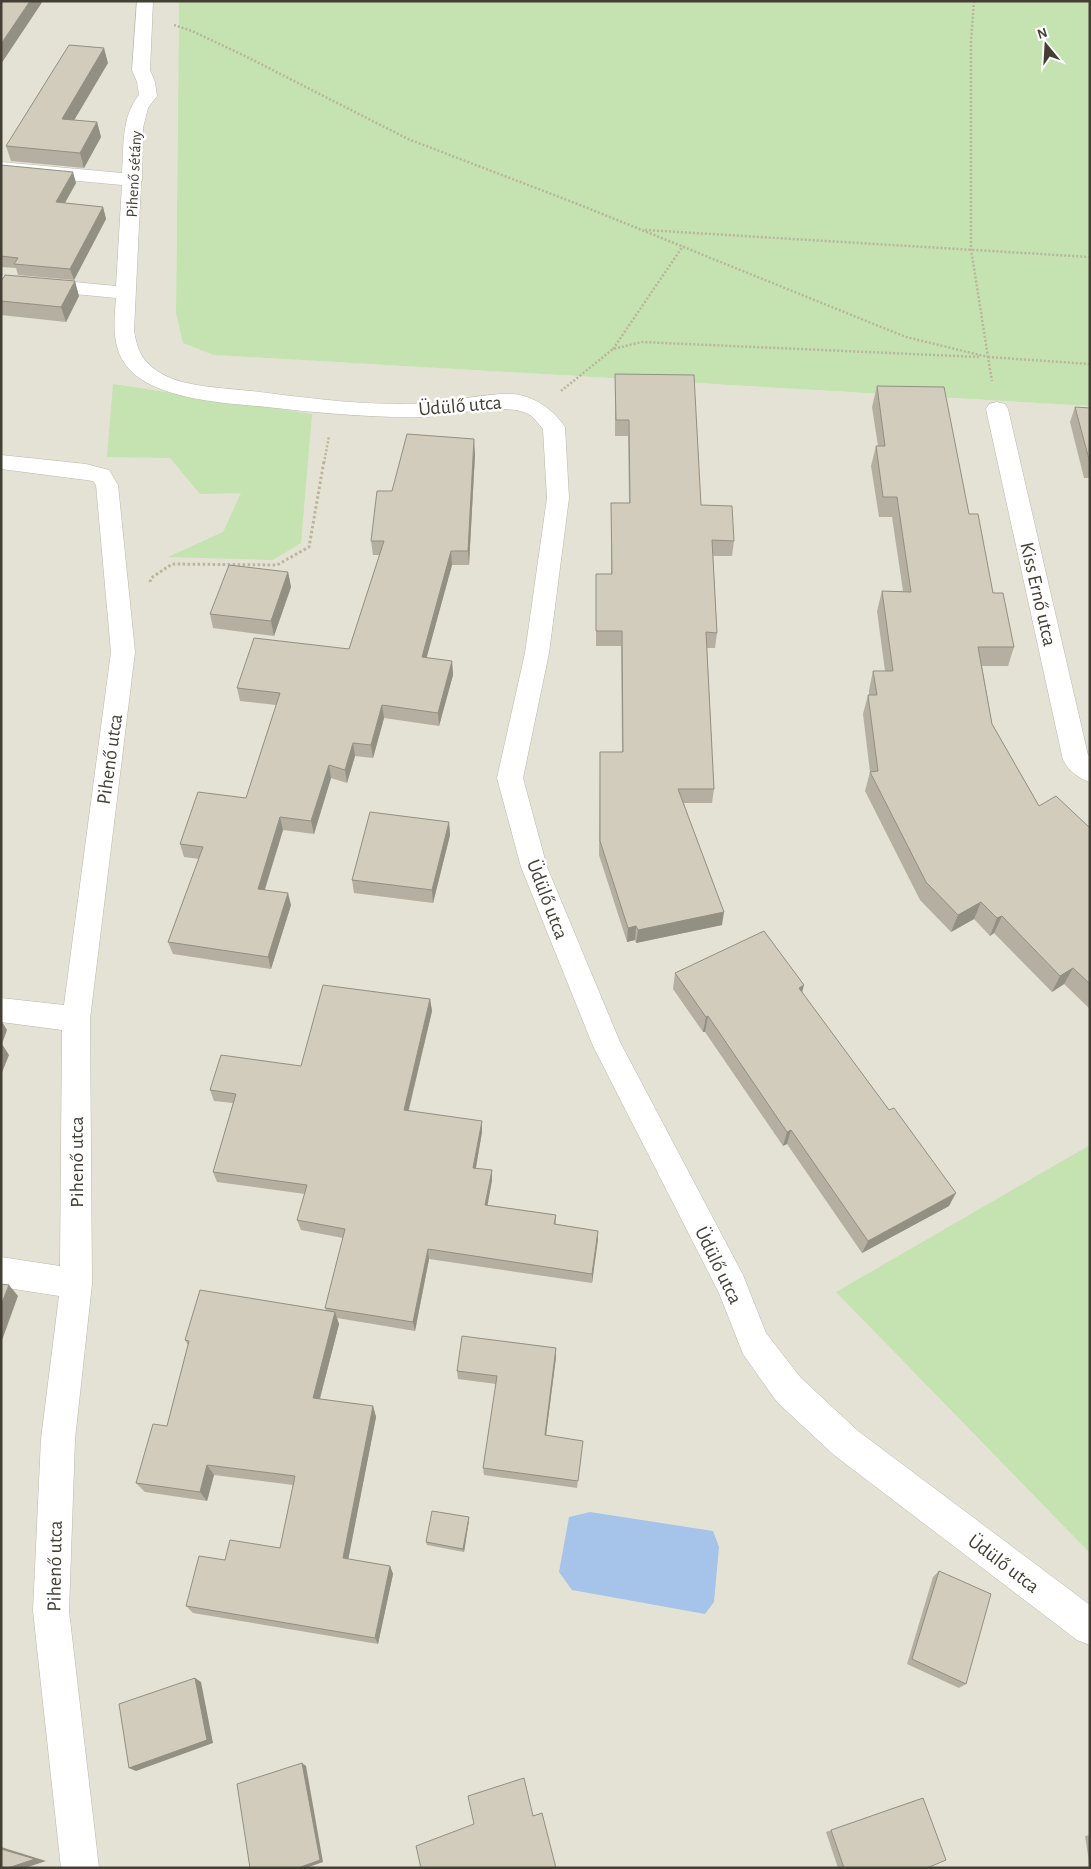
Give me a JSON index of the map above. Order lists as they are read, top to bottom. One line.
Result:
{"streets":{"street":["Pihenő sétány","Üdülő utca","Kiss Ernő utca","Pihenő utca"]},"crossings":[["Pihenő sétány","Üdülő utca"]],"north":"top"}
